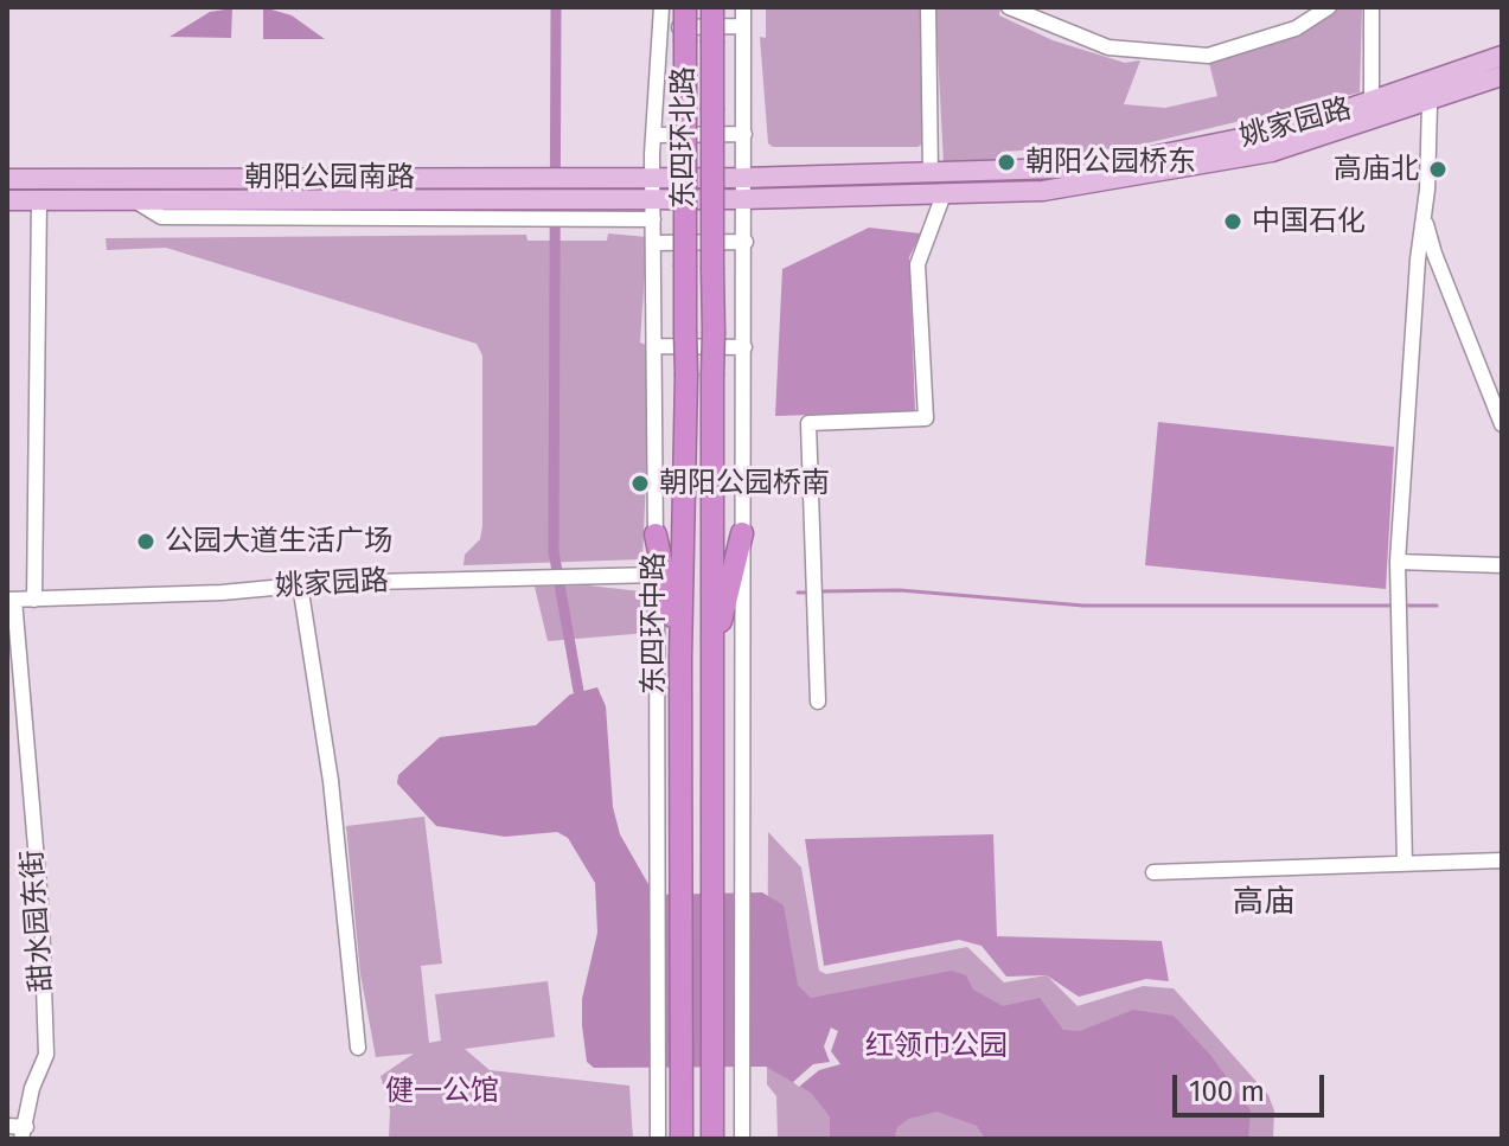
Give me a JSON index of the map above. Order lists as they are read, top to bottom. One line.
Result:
{"streets":{"highway":["东四环北路","东四环中路"],"main road":["姚家园路","朝阳公园南路"],"street":["甜水园东街"]},"crossings":[["姚家园路","东四环北路"],["姚家园路","朝阳公园南路"],["姚家园路","东四环中路"],["姚家园路","甜水园东街"],["东四环北路","朝阳公园南路"],["东四环北路","东四环中路"],["朝阳公园南路","东四环中路"]],"districts":["高庙"],"parks":["红领巾公园","健一公馆"],"places":["朝阳公园桥东","高庙北","中国石化","朝阳公园桥南","公园大道生活广场"],"scale_bar":"100 m"}
